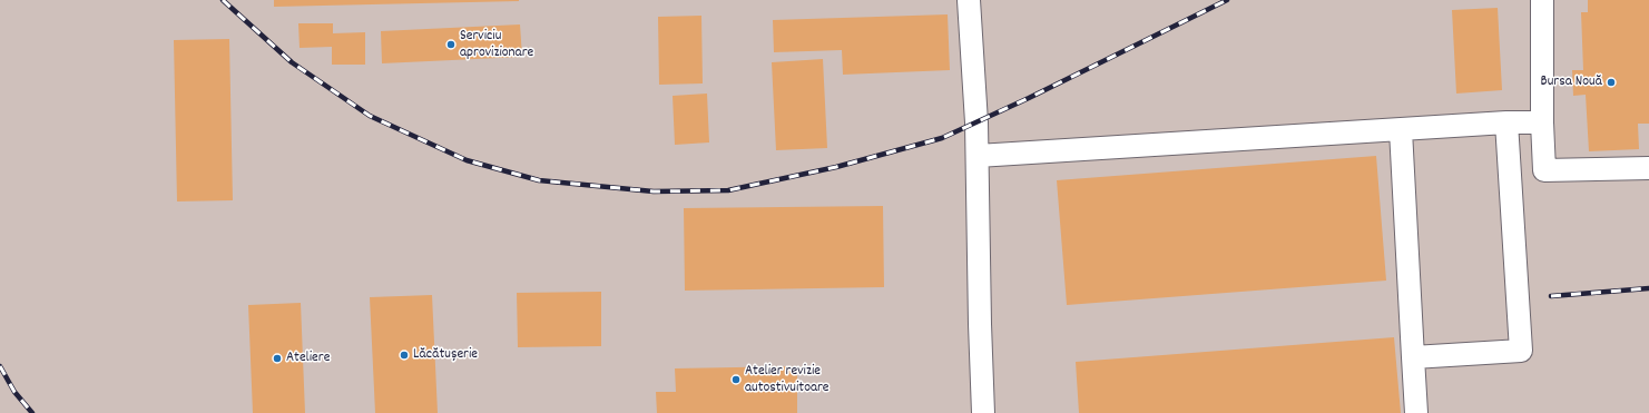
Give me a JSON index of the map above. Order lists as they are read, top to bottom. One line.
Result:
{"places":["Serviciu aprovizionare","Bursa Nouă","Lăcătușerie","Ateliere","Atelier revizie autostivuitoare"]}
